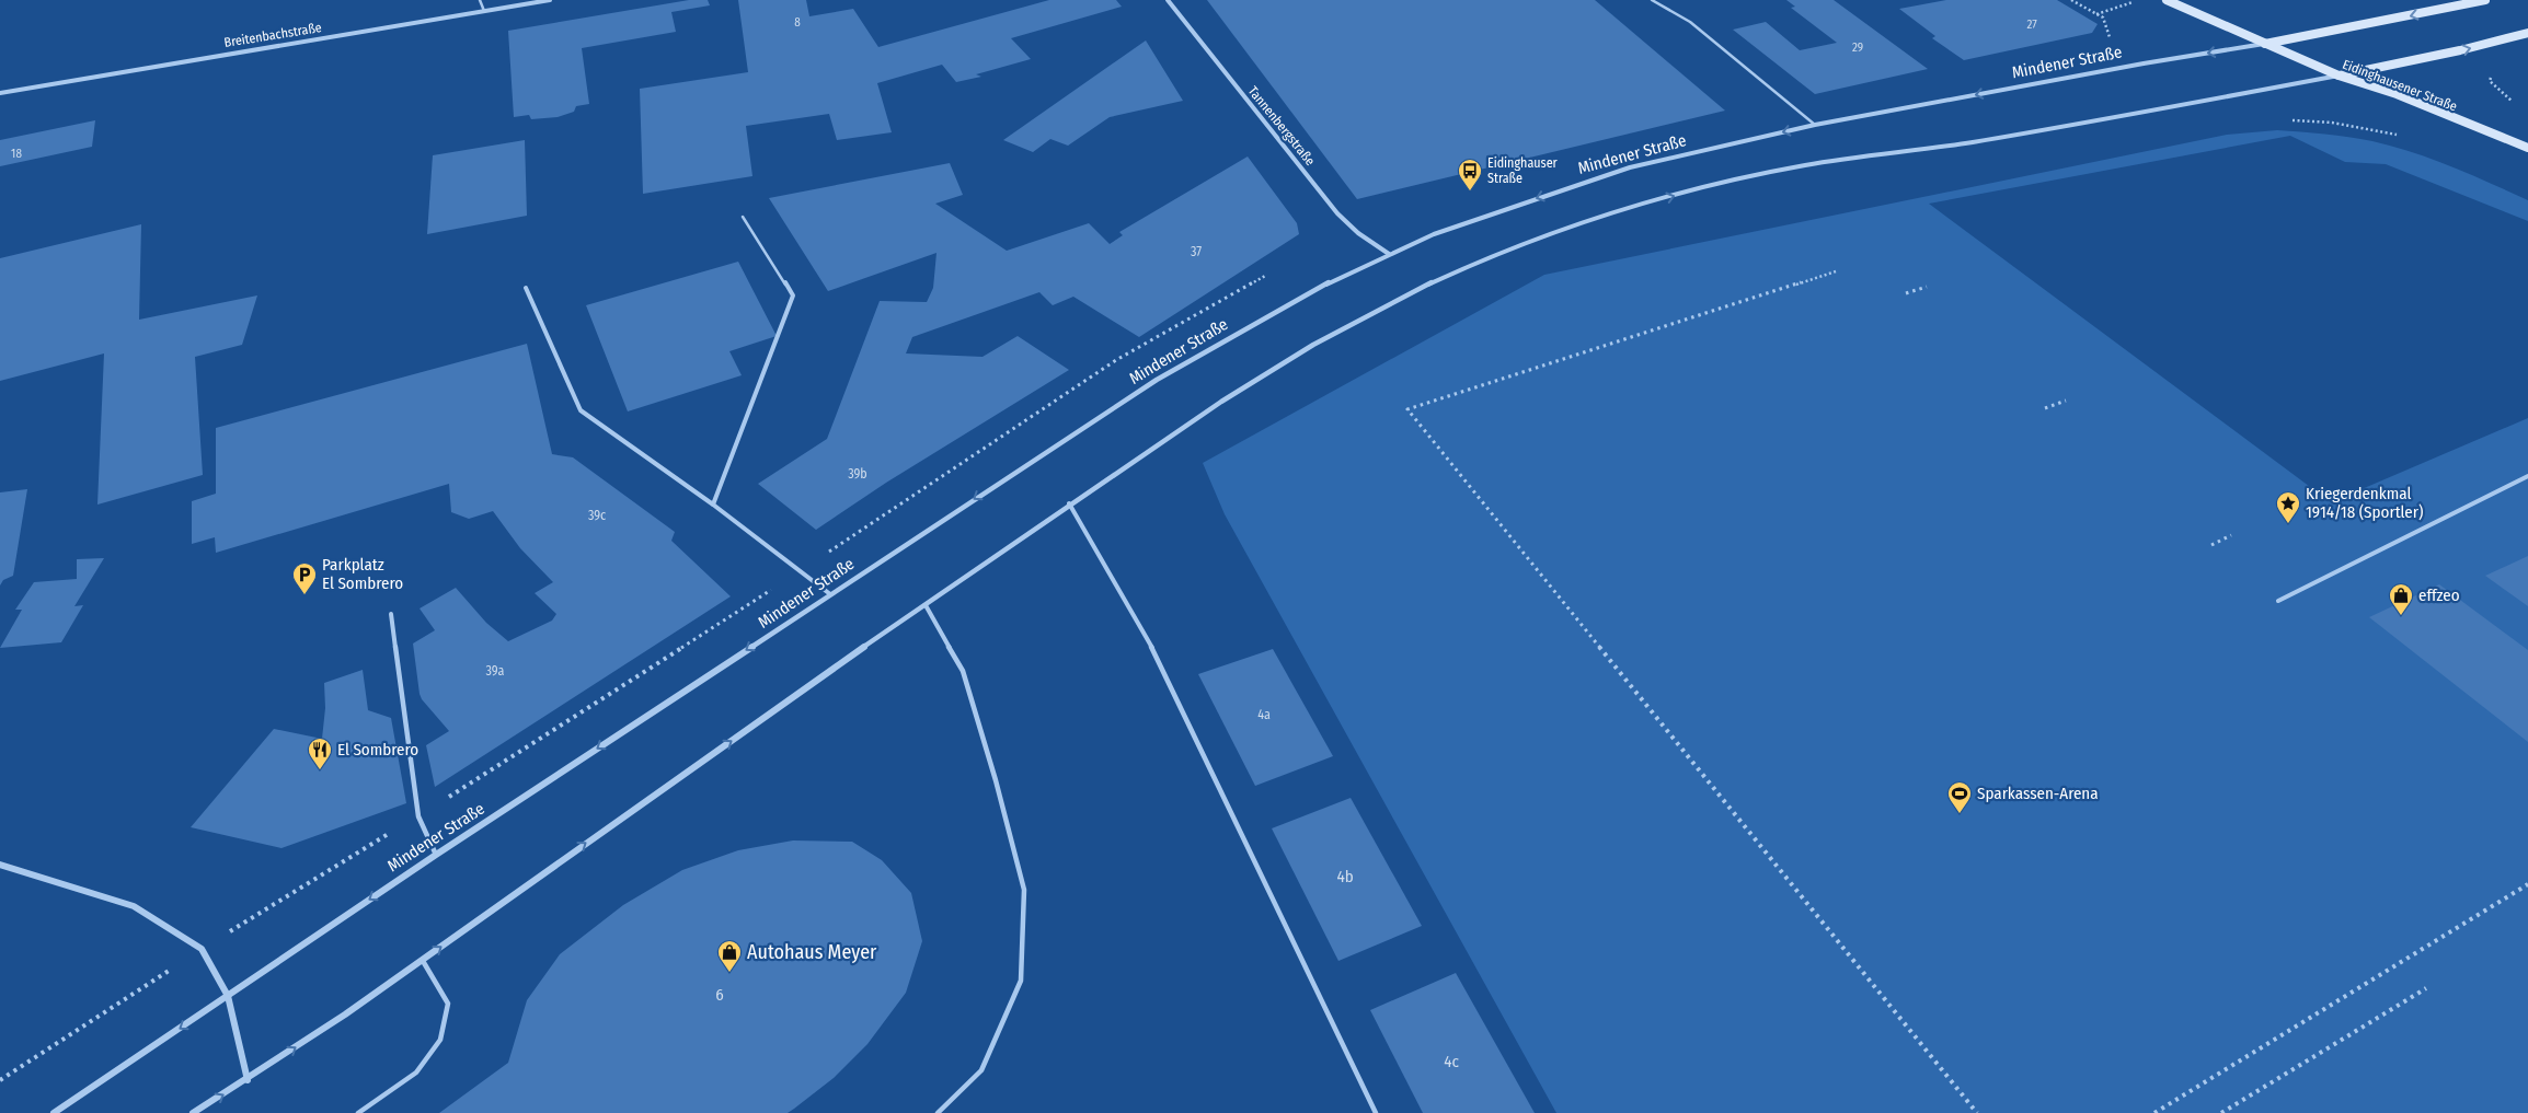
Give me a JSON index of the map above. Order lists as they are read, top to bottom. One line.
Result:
{"streets":{"main road":["Mindener Straße","Eidinghausener Straße"],"street":["Breitenbachstraße","Tannenbergstraße"]},"crossings":[["Mindener Straße","Eidinghausener Straße"],["Mindener Straße","Tannenbergstraße"]],"places":{"bus stop":["Eidinghauser Straße"],"place":["Kriegerdenkmal 1914/18 (Sportler)"],"parking":["Parkplatz El Sombrero"],"shop":["effzeo","Autohaus Meyer"],"restaurant":["El Sombrero"],"sports":["Sparkassen-Arena"]},"house_numbers":["8","27","29","18","37","39b","39c","39a","4a","4b","6","4c"]}
